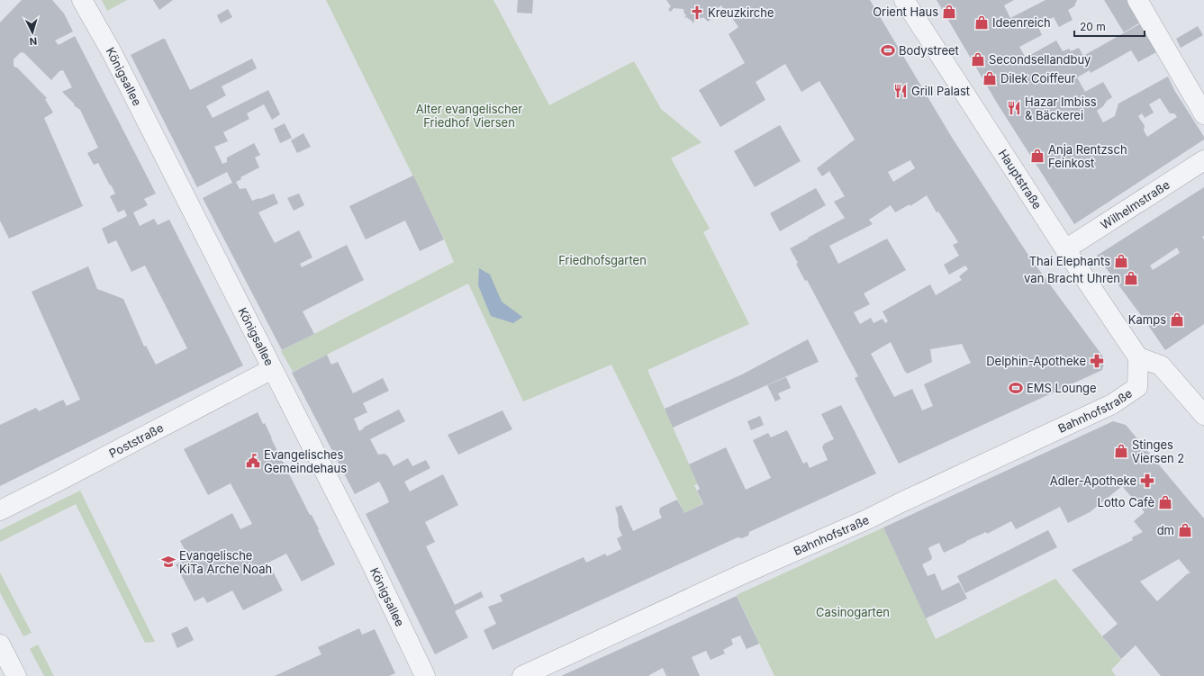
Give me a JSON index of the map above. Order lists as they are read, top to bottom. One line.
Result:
{"streets":{"street":["Königsallee","Hauptstraße","Wilhelmstraße","Bahnhofstraße","Poststraße"]},"crossings":[["Königsallee","Poststraße"],["Hauptstraße","Wilhelmstraße"],["Hauptstraße","Bahnhofstraße"]],"parks":["Alter evangelischer Friedhof Viersen","Friedhofsgarten","Casinogarten"],"places":{"shop":["Orient Haus","Ideenreich","Secondsellandbuy","Dilek Coiffeur","Anja Rentzsch Feinkost","Thai Elephants","van Bracht Uhren","Kamps","Stinges Viersen 2","Lotto Cafè","dm"],"church":["Kreuzkirche"],"sports":["Bodystreet","EMS Lounge"],"restaurant":["Grill Palast","Hazar Imbiss & Bäckerei"],"pharmacy":["Delphin-Apotheke","Adler-Apotheke"],"public building":["Evangelisches Gemeindehaus"],"school or university":["Evangelische KiTa Arche Noah"]},"scale_bar":"20 m","north":"bottom"}
